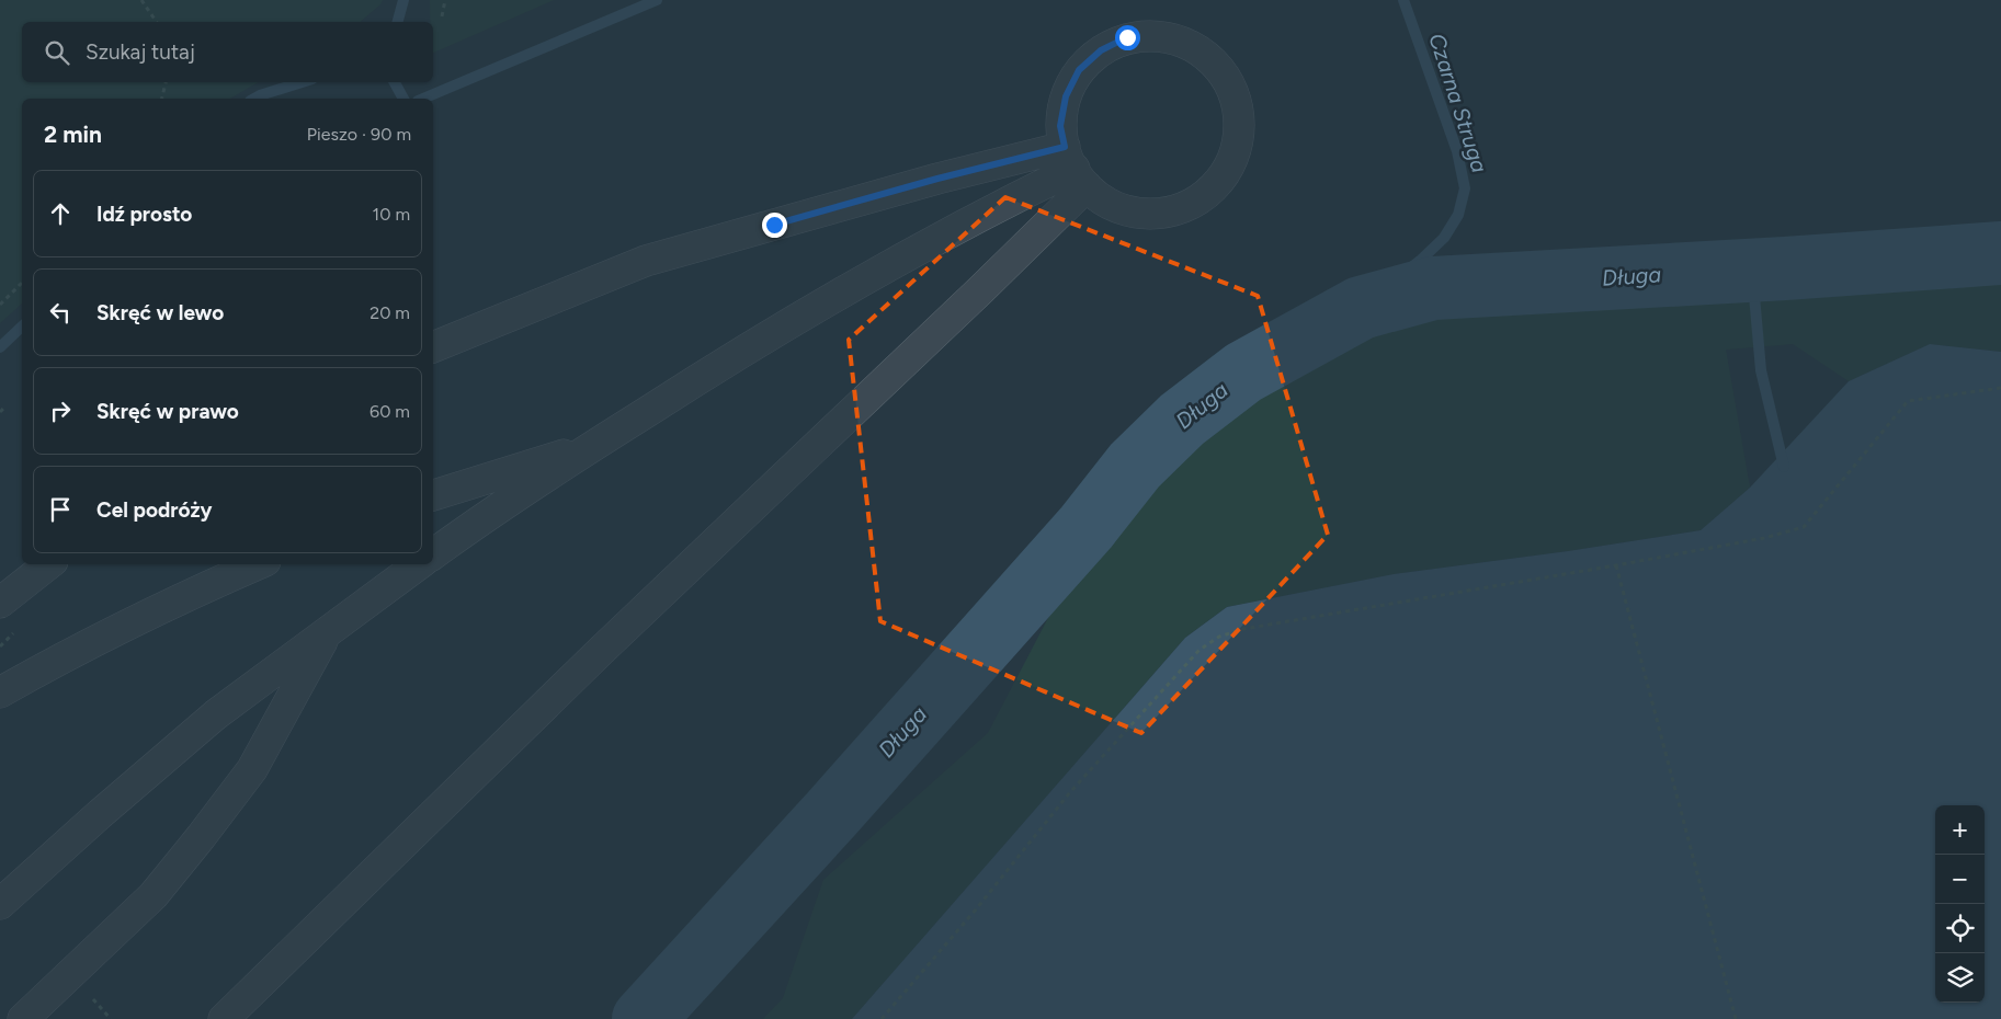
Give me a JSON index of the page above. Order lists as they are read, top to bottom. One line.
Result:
{"water":["Czarna Struga","Długa"],"page":{"search":"Szukaj tutaj","heading":["2 min","Pieszo · 90 m"],"list":[["Idź prosto","10 m"],["Skręć w lewo","20 m"],["Skręć w prawo","60 m"],"Cel podróży"],"map_buttons":["+","−"]}}
